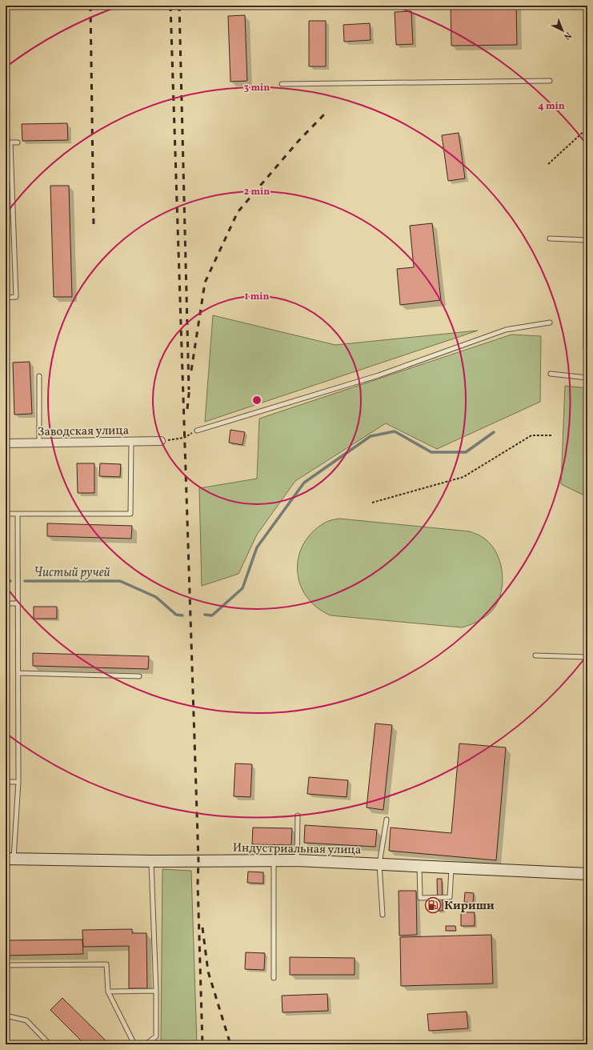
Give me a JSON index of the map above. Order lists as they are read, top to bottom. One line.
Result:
{"streets":{"main road":["Индустриальная улица"],"street":["Заводская улица"]},"water":["Чистый ручей"],"places":{"fuel station":["Кириши"]},"north":"bottom right","rings":["3 min","4 min","2 min","1 min"]}
